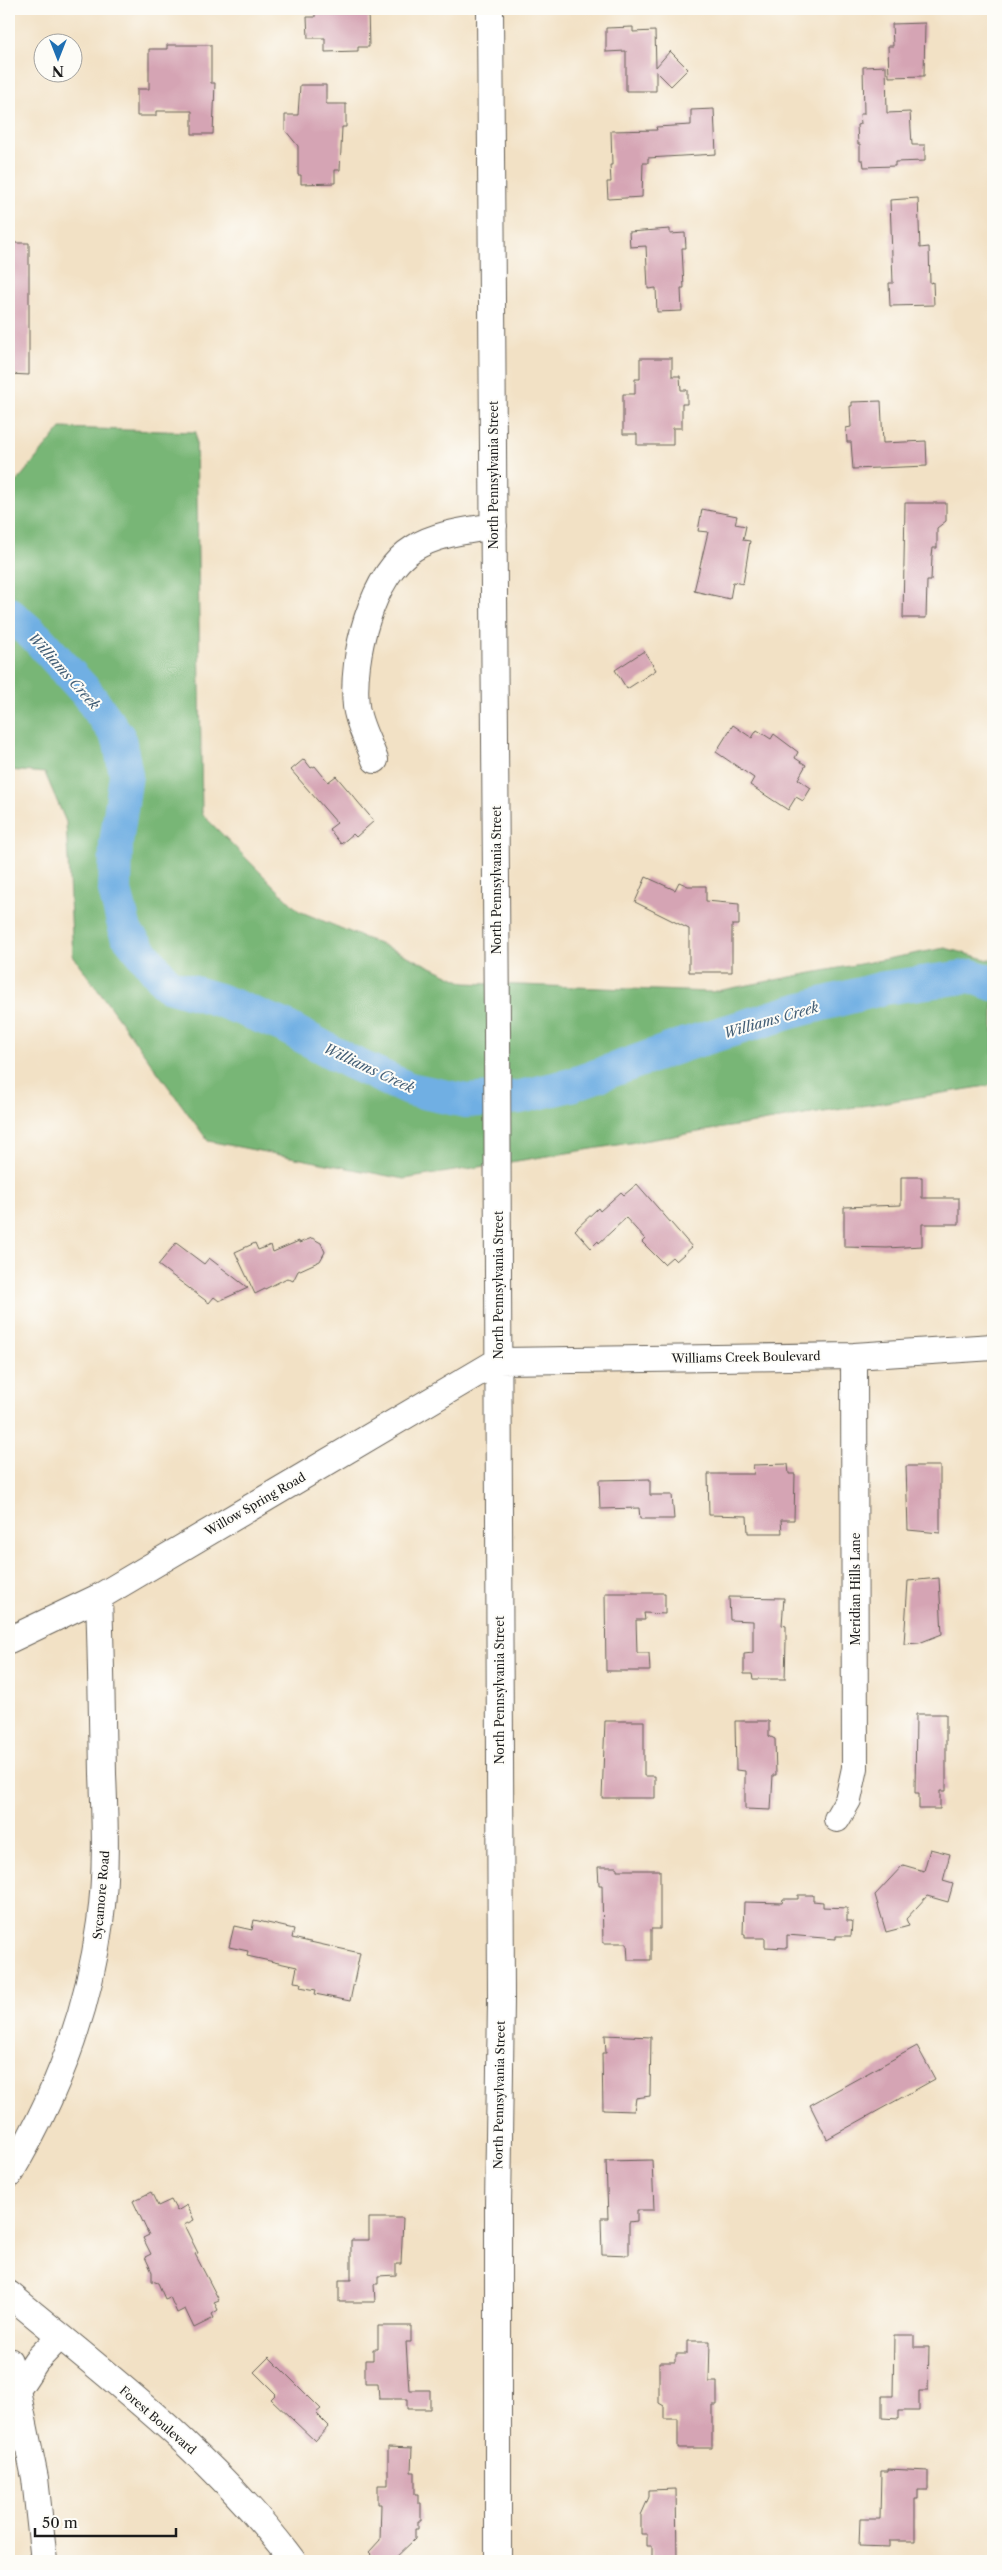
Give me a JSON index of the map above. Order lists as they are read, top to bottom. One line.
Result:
{"streets":{"street":["North Pennsylvania Street","Williams Creek Boulevard","Willow Spring Road","Meridian Hills Lane","Sycamore Road","Forest Boulevard"]},"crossings":[["North Pennsylvania Street","Williams Creek Boulevard"],["North Pennsylvania Street","Willow Spring Road"],["Williams Creek Boulevard","Willow Spring Road"],["Williams Creek Boulevard","Meridian Hills Lane"],["Willow Spring Road","Sycamore Road"]],"water":["Williams Creek"],"scale_bar":"50 m","north":"bottom"}
